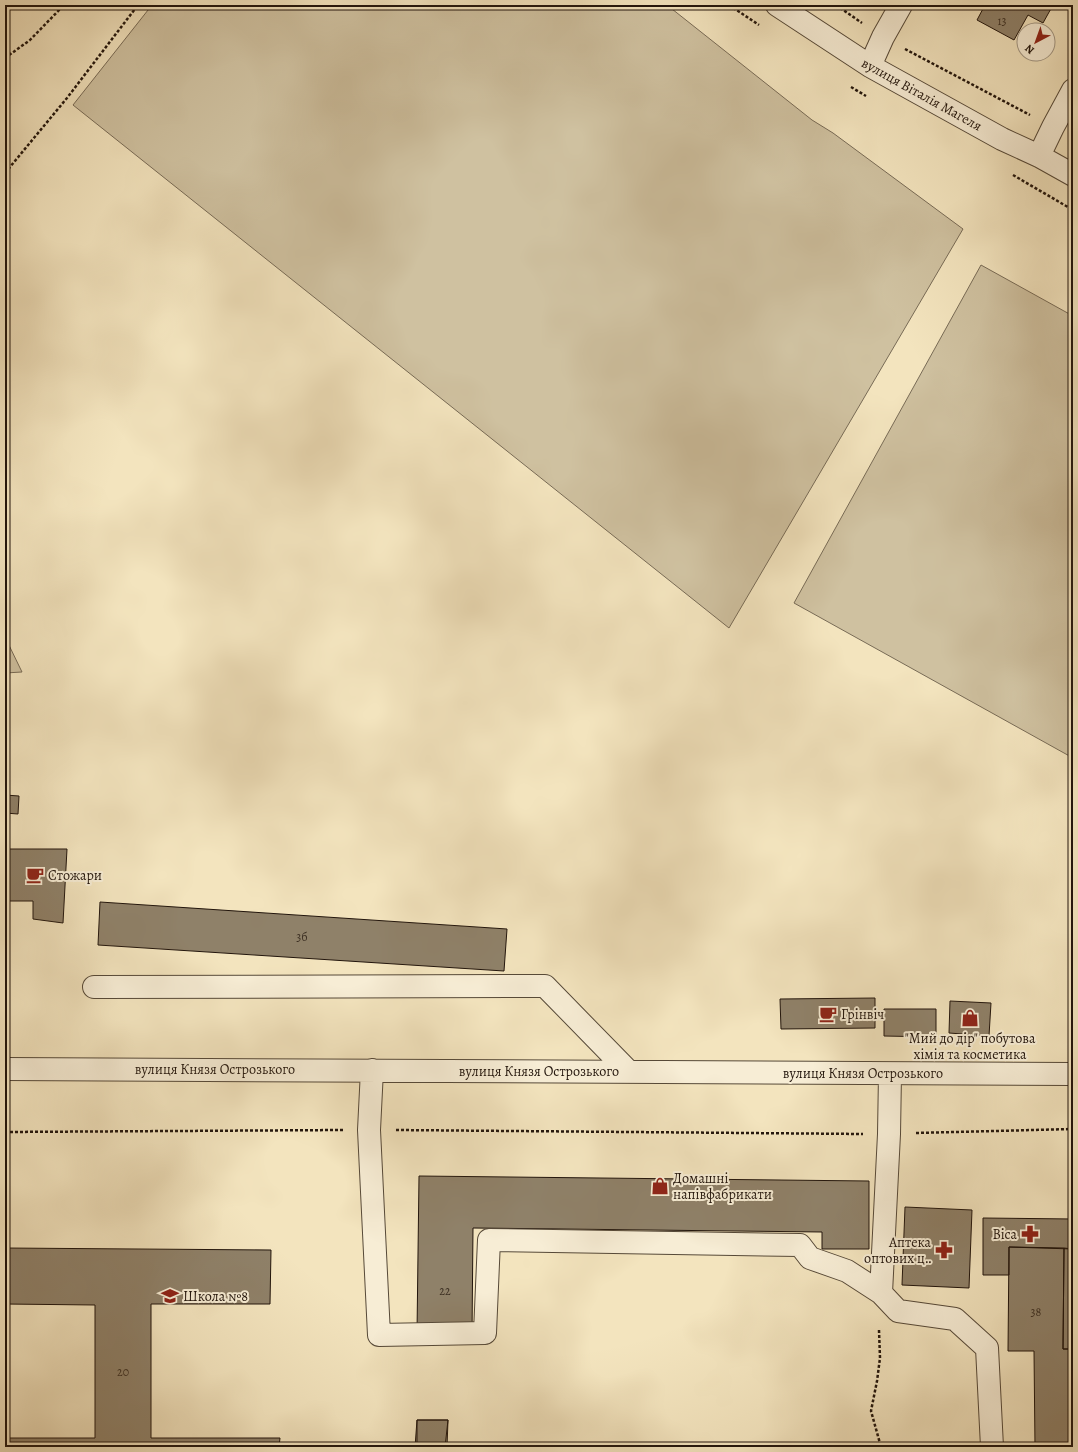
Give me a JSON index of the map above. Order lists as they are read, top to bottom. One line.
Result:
{"streets":{"street":["вулиця Віталія Магеля","вулиця Князя Острозького"]},"places":{"cafe":["Стожари","Грінвіч"],"shop":["\"Мий до дір\" побутова хімія та косметика","Домашні напівфабрикати"],"pharmacy":["Віса","Аптека оптових ц‥"],"school or university":["Школа №8"]},"house_numbers":["13","3б","22","38","20"],"north":"bottom left"}
